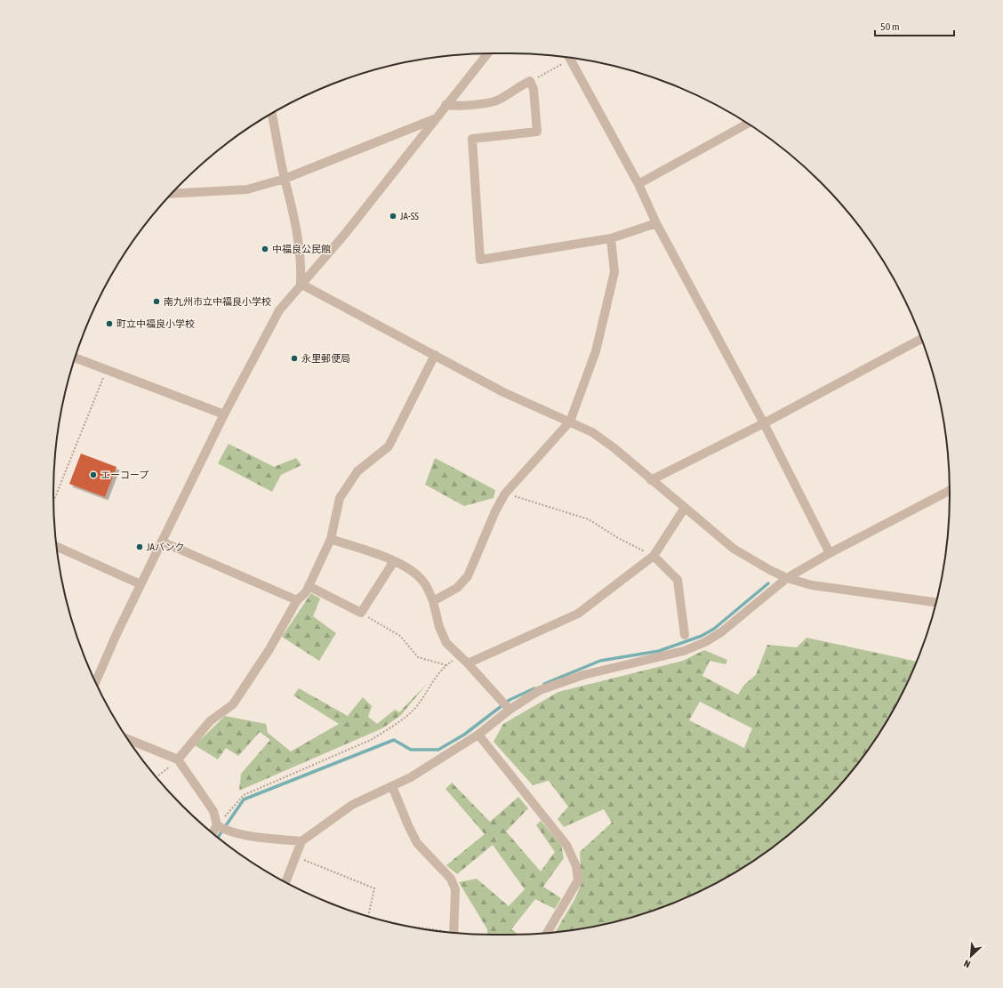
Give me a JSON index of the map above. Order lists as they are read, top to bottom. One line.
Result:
{"places":["JA-SS","中福良公民館","南九州市立中福良小学校","町立中福良小学校","永里郵便局","エーコープ","JAバンク"],"scale_bar":"50 m","north":"bottom left"}
